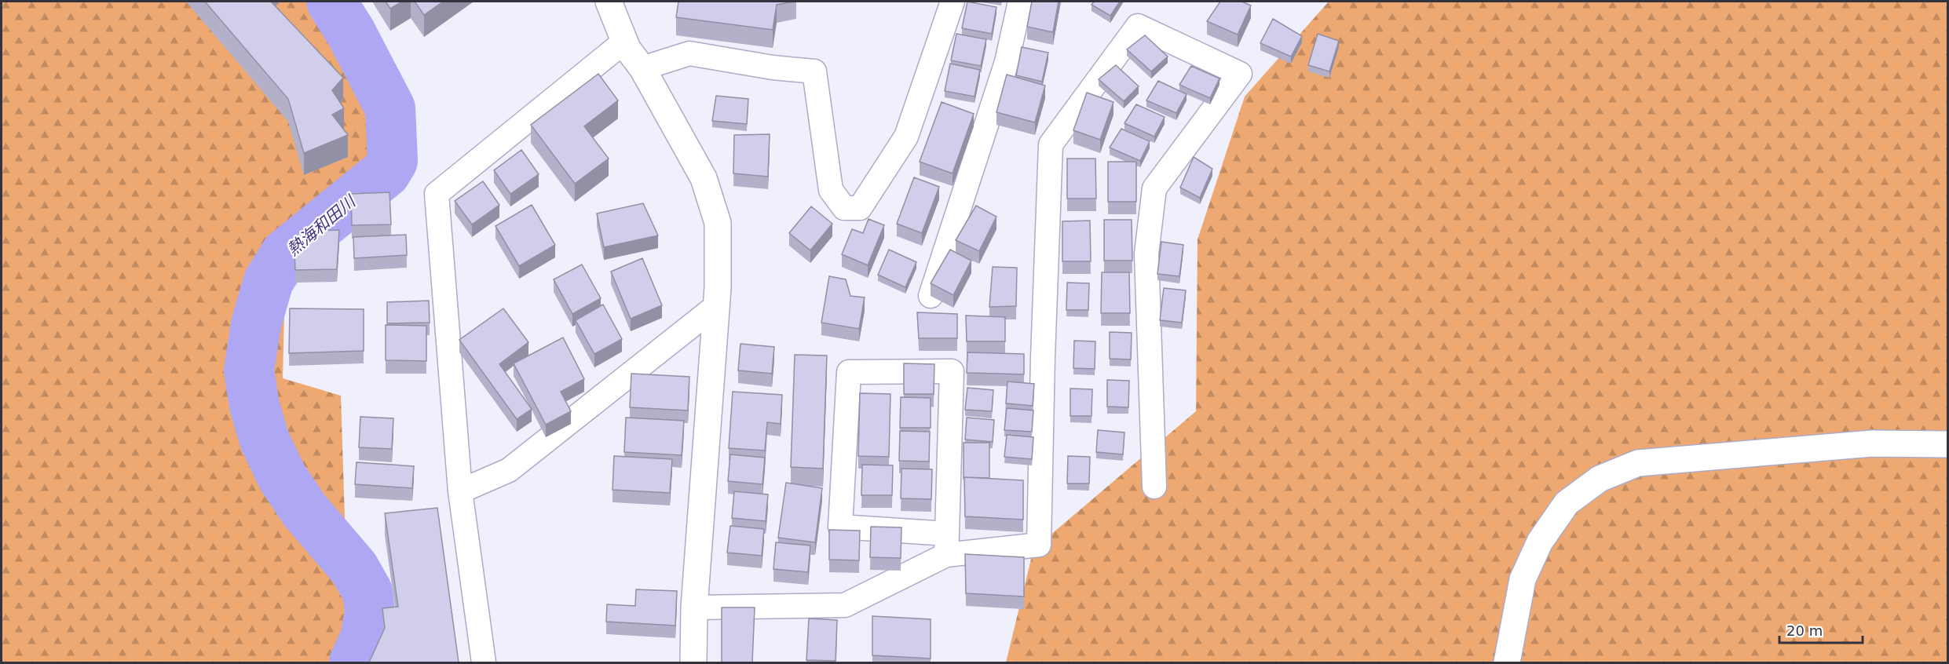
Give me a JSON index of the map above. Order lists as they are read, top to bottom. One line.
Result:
{"water":["熱海和田川"],"scale_bar":"20 m"}
